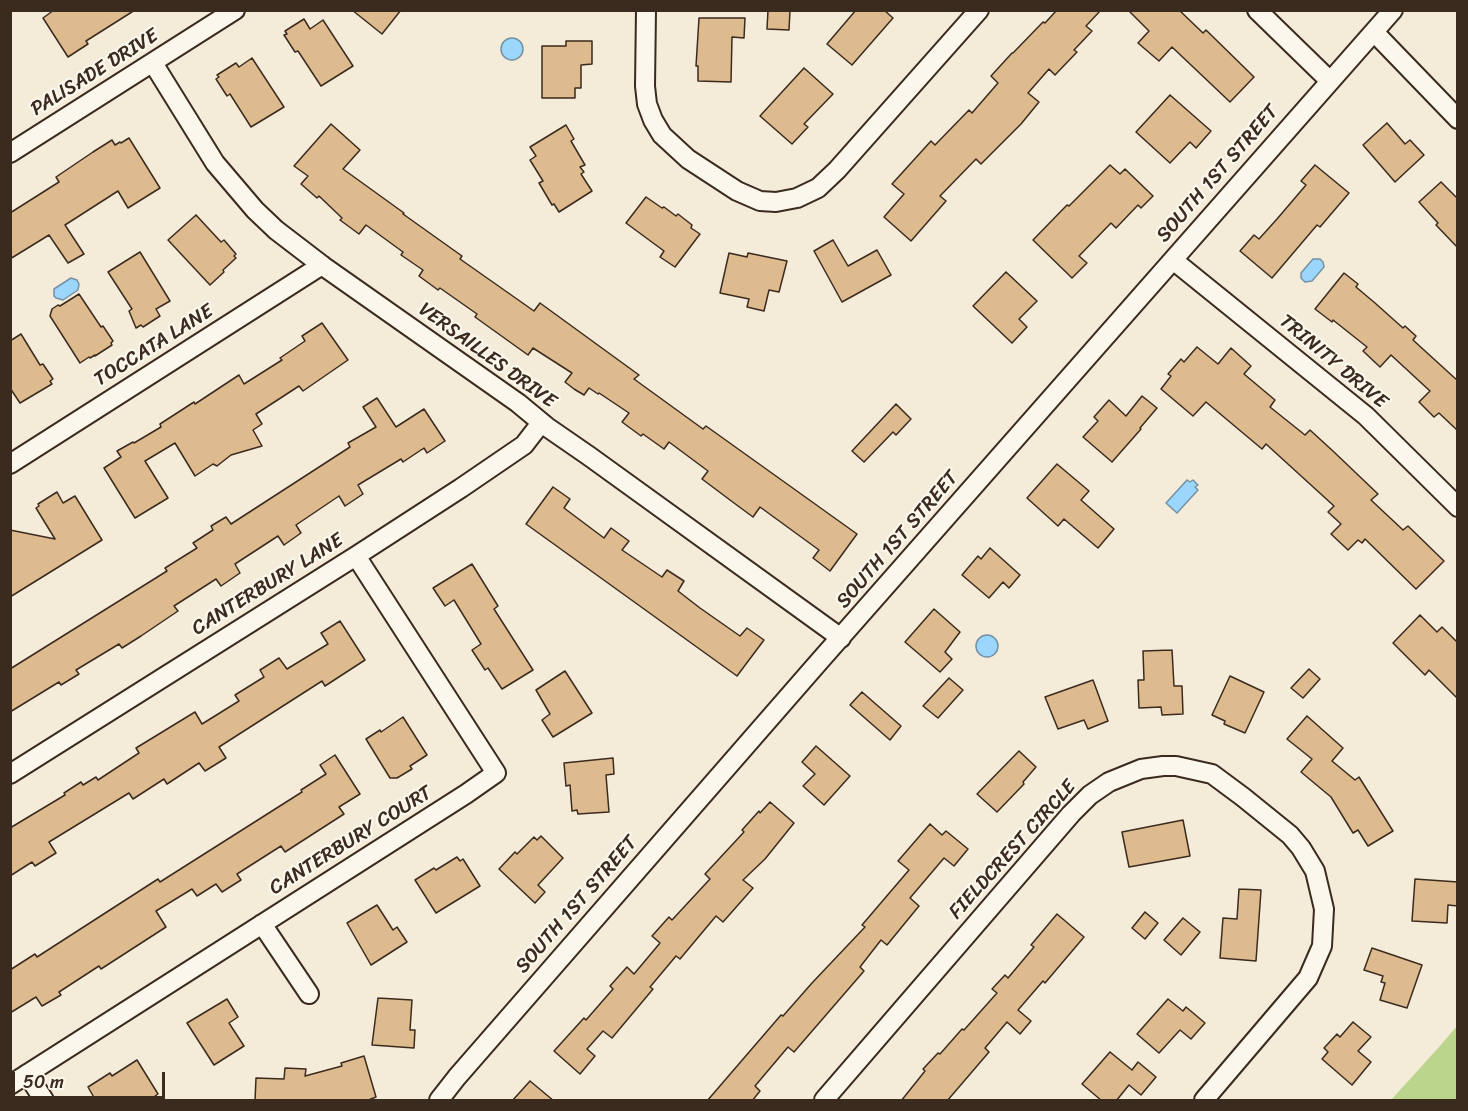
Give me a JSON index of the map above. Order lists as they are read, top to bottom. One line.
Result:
{"streets":{"street":["PALISADE DRIVE","SOUTH 1ST STREET","TOCCATA LANE","VERSAILLES DRIVE","TRINITY DRIVE","CANTERBURY LANE","CANTERBURY COURT","FIELDCREST CIRCLE"]},"crossings":[["PALISADE DRIVE","VERSAILLES DRIVE"],["SOUTH 1ST STREET","VERSAILLES DRIVE"],["SOUTH 1ST STREET","TRINITY DRIVE"],["TOCCATA LANE","VERSAILLES DRIVE"],["VERSAILLES DRIVE","CANTERBURY LANE"],["CANTERBURY LANE","CANTERBURY COURT"]],"scale_bar":"50 m"}
